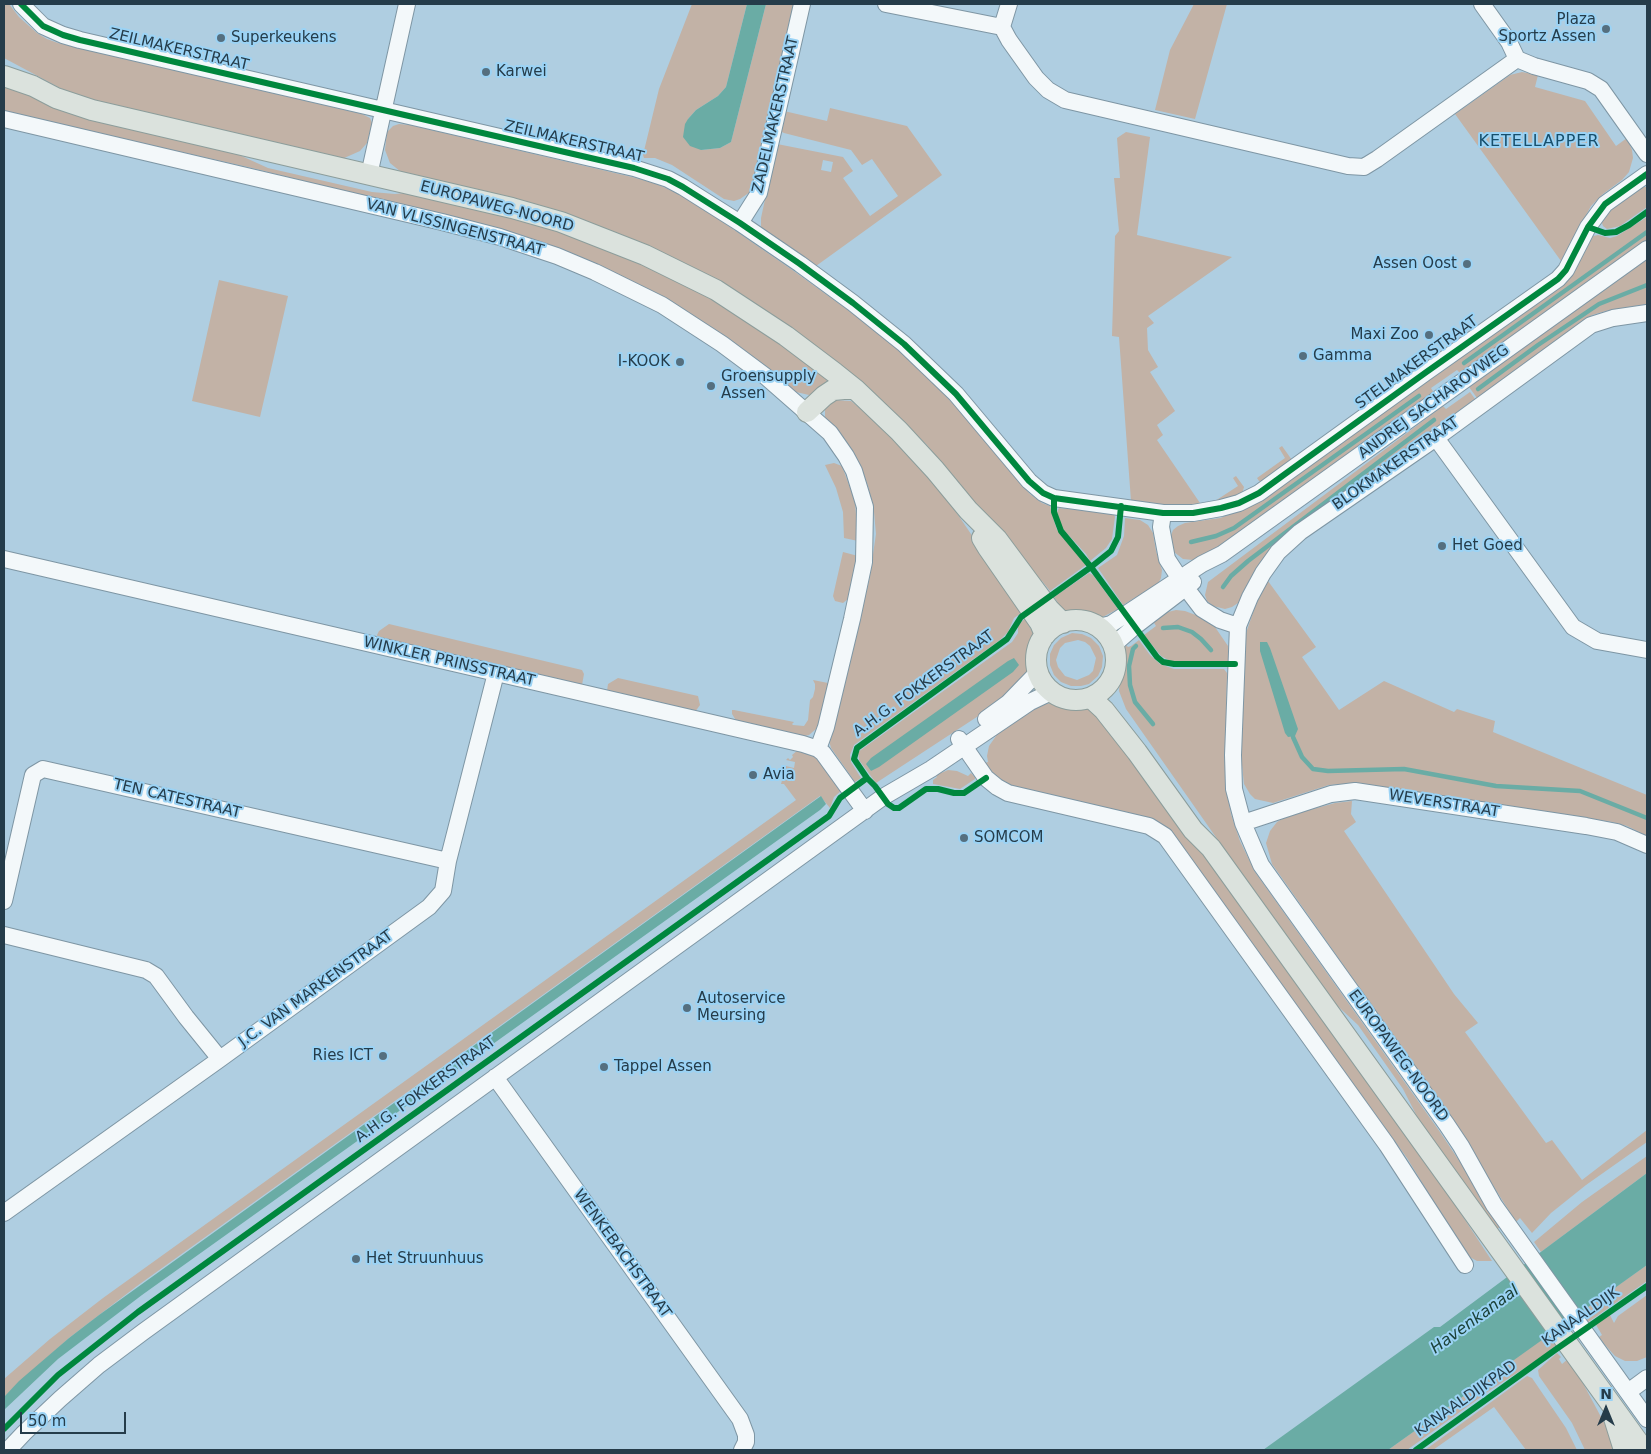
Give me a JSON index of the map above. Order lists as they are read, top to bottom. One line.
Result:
{"streets":{"main road":["EUROPAWEG-NOORD"],"street":["ZEILMAKERSTRAAT","ZADELMAKERSTRAAT","VAN VLISSINGENSTRAAT","STELMAKERSTRAAT","ANDREJ SACHAROVWEG","BLOKMAKERSTRAAT","WINKLER PRINSSTRAAT","A.H.G. FOKKERSTRAAT","TEN CATESTRAAT","WEVERSTRAAT","J.C. VAN MARKENSTRAAT","WENKEBACHSTRAAT"],"cycle path":["KANAALDIJK"]},"crossings":[["ZEILMAKERSTRAAT","ZADELMAKERSTRAAT"],["ZEILMAKERSTRAAT","STELMAKERSTRAAT"],["EUROPAWEG-NOORD","ANDREJ SACHAROVWEG"],["EUROPAWEG-NOORD","BLOKMAKERSTRAAT"],["EUROPAWEG-NOORD","A.H.G. FOKKERSTRAAT"],["EUROPAWEG-NOORD","WEVERSTRAAT"],["VAN VLISSINGENSTRAAT","WINKLER PRINSSTRAAT"],["ANDREJ SACHAROVWEG","A.H.G. FOKKERSTRAAT"],["WINKLER PRINSSTRAAT","J.C. VAN MARKENSTRAAT"],["A.H.G. FOKKERSTRAAT","WENKEBACHSTRAAT"],["TEN CATESTRAAT","J.C. VAN MARKENSTRAAT"]],"districts":["KETELLAPPER"],"water":["Havenkanaal"],"places":["Plaza Sportz Assen","Superkeukens","Karwei","Assen Oost","Maxi Zoo","Gamma","I-KOOK","Groensupply Assen","Het Goed","Avia","SOMCOM","Autoservice Meursing","Ries ICT","Tappel Assen","Het Struunhuus"],"scale_bar":"50 m","north":"top"}
